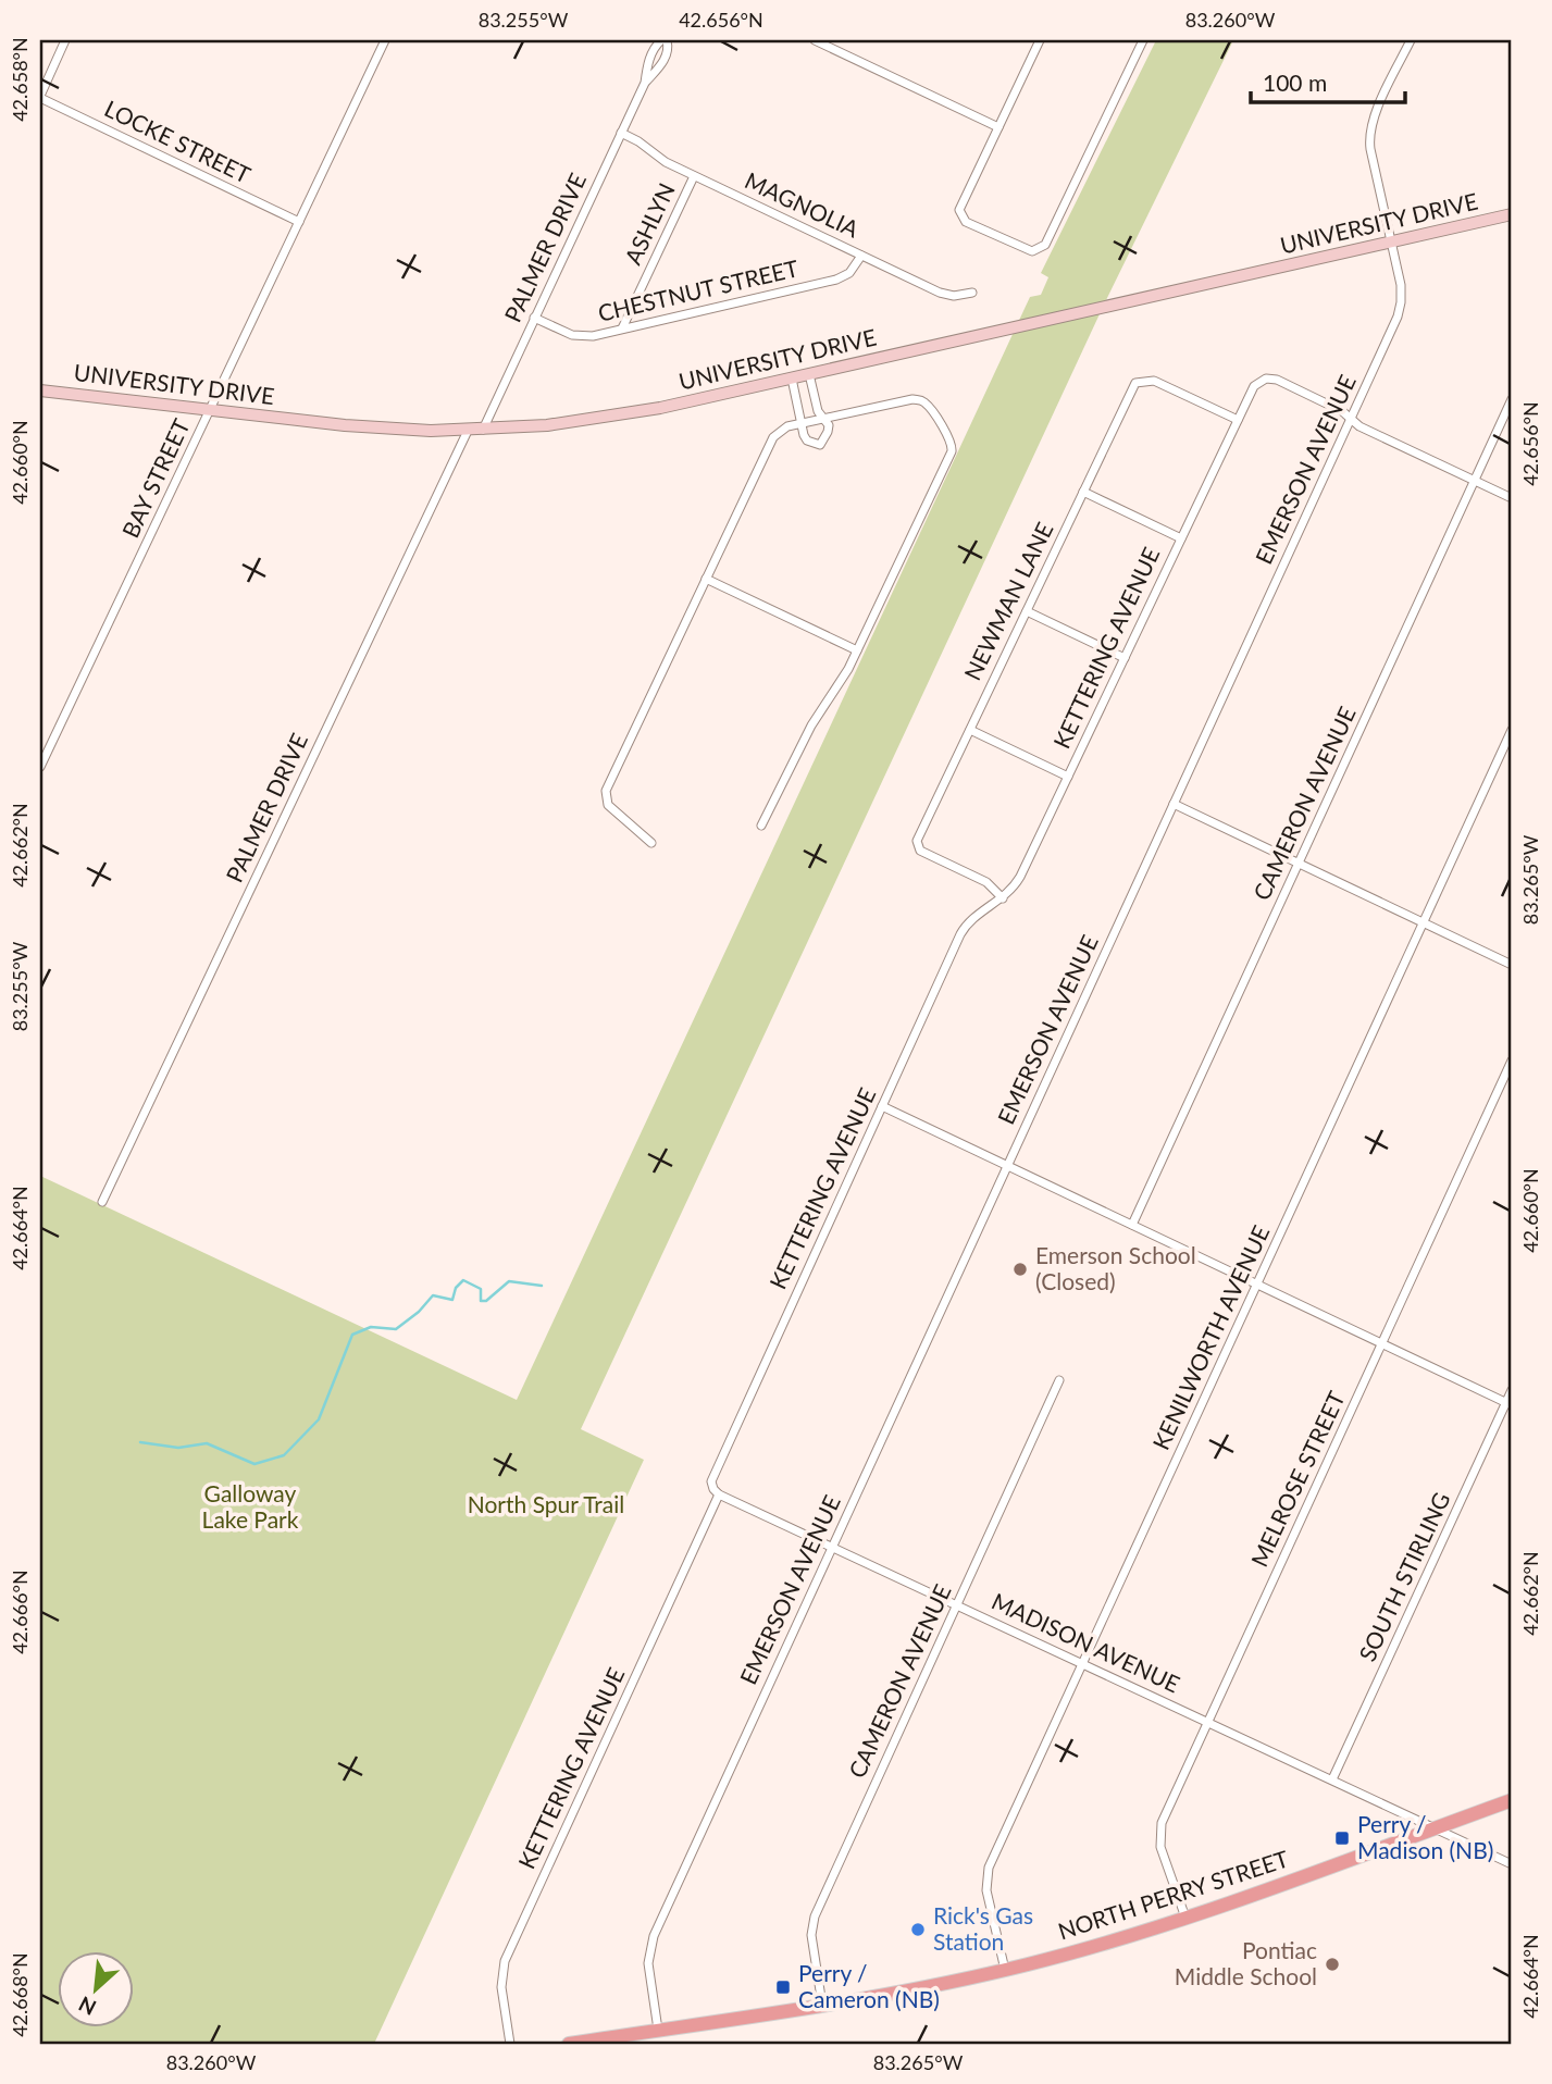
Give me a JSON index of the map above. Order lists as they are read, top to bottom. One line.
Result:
{"streets":{"main road":["UNIVERSITY DRIVE","NORTH PERRY STREET"],"street":["LOCKE STREET","MAGNOLIA","ASHLYN","PALMER DRIVE","CHESTNUT STREET","EMERSON AVENUE","BAY STREET","NEWMAN LANE","KETTERING AVENUE","CAMERON AVENUE","KENILWORTH AVENUE","MELROSE STREET","SOUTH STIRLING","MADISON AVENUE"]},"crossings":[["LOCKE STREET","BAY STREET"],["MAGNOLIA","ASHLYN"],["MAGNOLIA","PALMER DRIVE"],["MAGNOLIA","CHESTNUT STREET"],["ASHLYN","CHESTNUT STREET"],["UNIVERSITY DRIVE","PALMER DRIVE"],["UNIVERSITY DRIVE","EMERSON AVENUE"],["UNIVERSITY DRIVE","BAY STREET"],["PALMER DRIVE","CHESTNUT STREET"],["EMERSON AVENUE","KETTERING AVENUE"],["EMERSON AVENUE","MADISON AVENUE"],["EMERSON AVENUE","NORTH PERRY STREET"],["NEWMAN LANE","KETTERING AVENUE"],["KETTERING AVENUE","MADISON AVENUE"],["CAMERON AVENUE","MADISON AVENUE"],["CAMERON AVENUE","NORTH PERRY STREET"],["KENILWORTH AVENUE","MADISON AVENUE"],["KENILWORTH AVENUE","NORTH PERRY STREET"],["MELROSE STREET","MADISON AVENUE"],["MELROSE STREET","NORTH PERRY STREET"],["SOUTH STIRLING","MADISON AVENUE"],["MADISON AVENUE","NORTH PERRY STREET"]],"parks":["Galloway Lake Park","North Spur Trail"],"places":{"other":["Emerson School (Closed)","Rick's Gas Station","Pontiac Middle School"],"transit":["Perry / Madison (NB)","Perry / Cameron (NB)"]},"scale_bar":"100 m","north":"bottom left","coordinates":["83.255°W","42.656°N","83.260°W","42.658°N","42.660°N","42.662°N","83.265°W","42.664°N","42.666°N","42.668°N"]}
